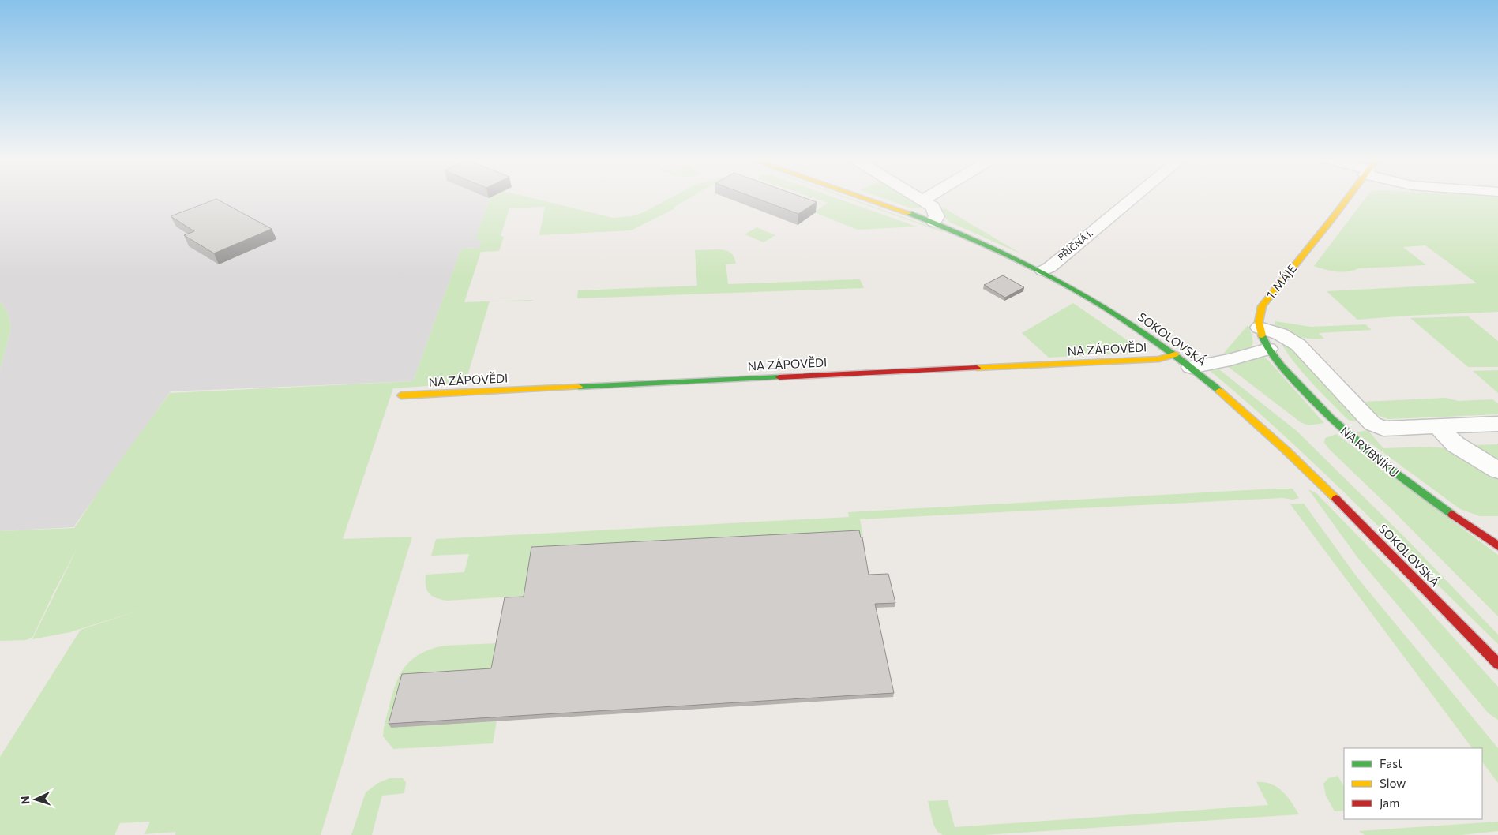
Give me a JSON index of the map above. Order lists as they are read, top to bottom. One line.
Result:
{"streets":{"street":["PŘÍČNÁ I.","1. MÁJE","SOKOLOVSKÁ","NA ZÁPOVĚDI","NA RYBNÍKU"]},"crossings":[["PŘÍČNÁ I.","SOKOLOVSKÁ"],["1. MÁJE","NA RYBNÍKU"],["SOKOLOVSKÁ","NA ZÁPOVĚDI"]],"legend":["Fast","Slow","Jam"],"north":"left"}
